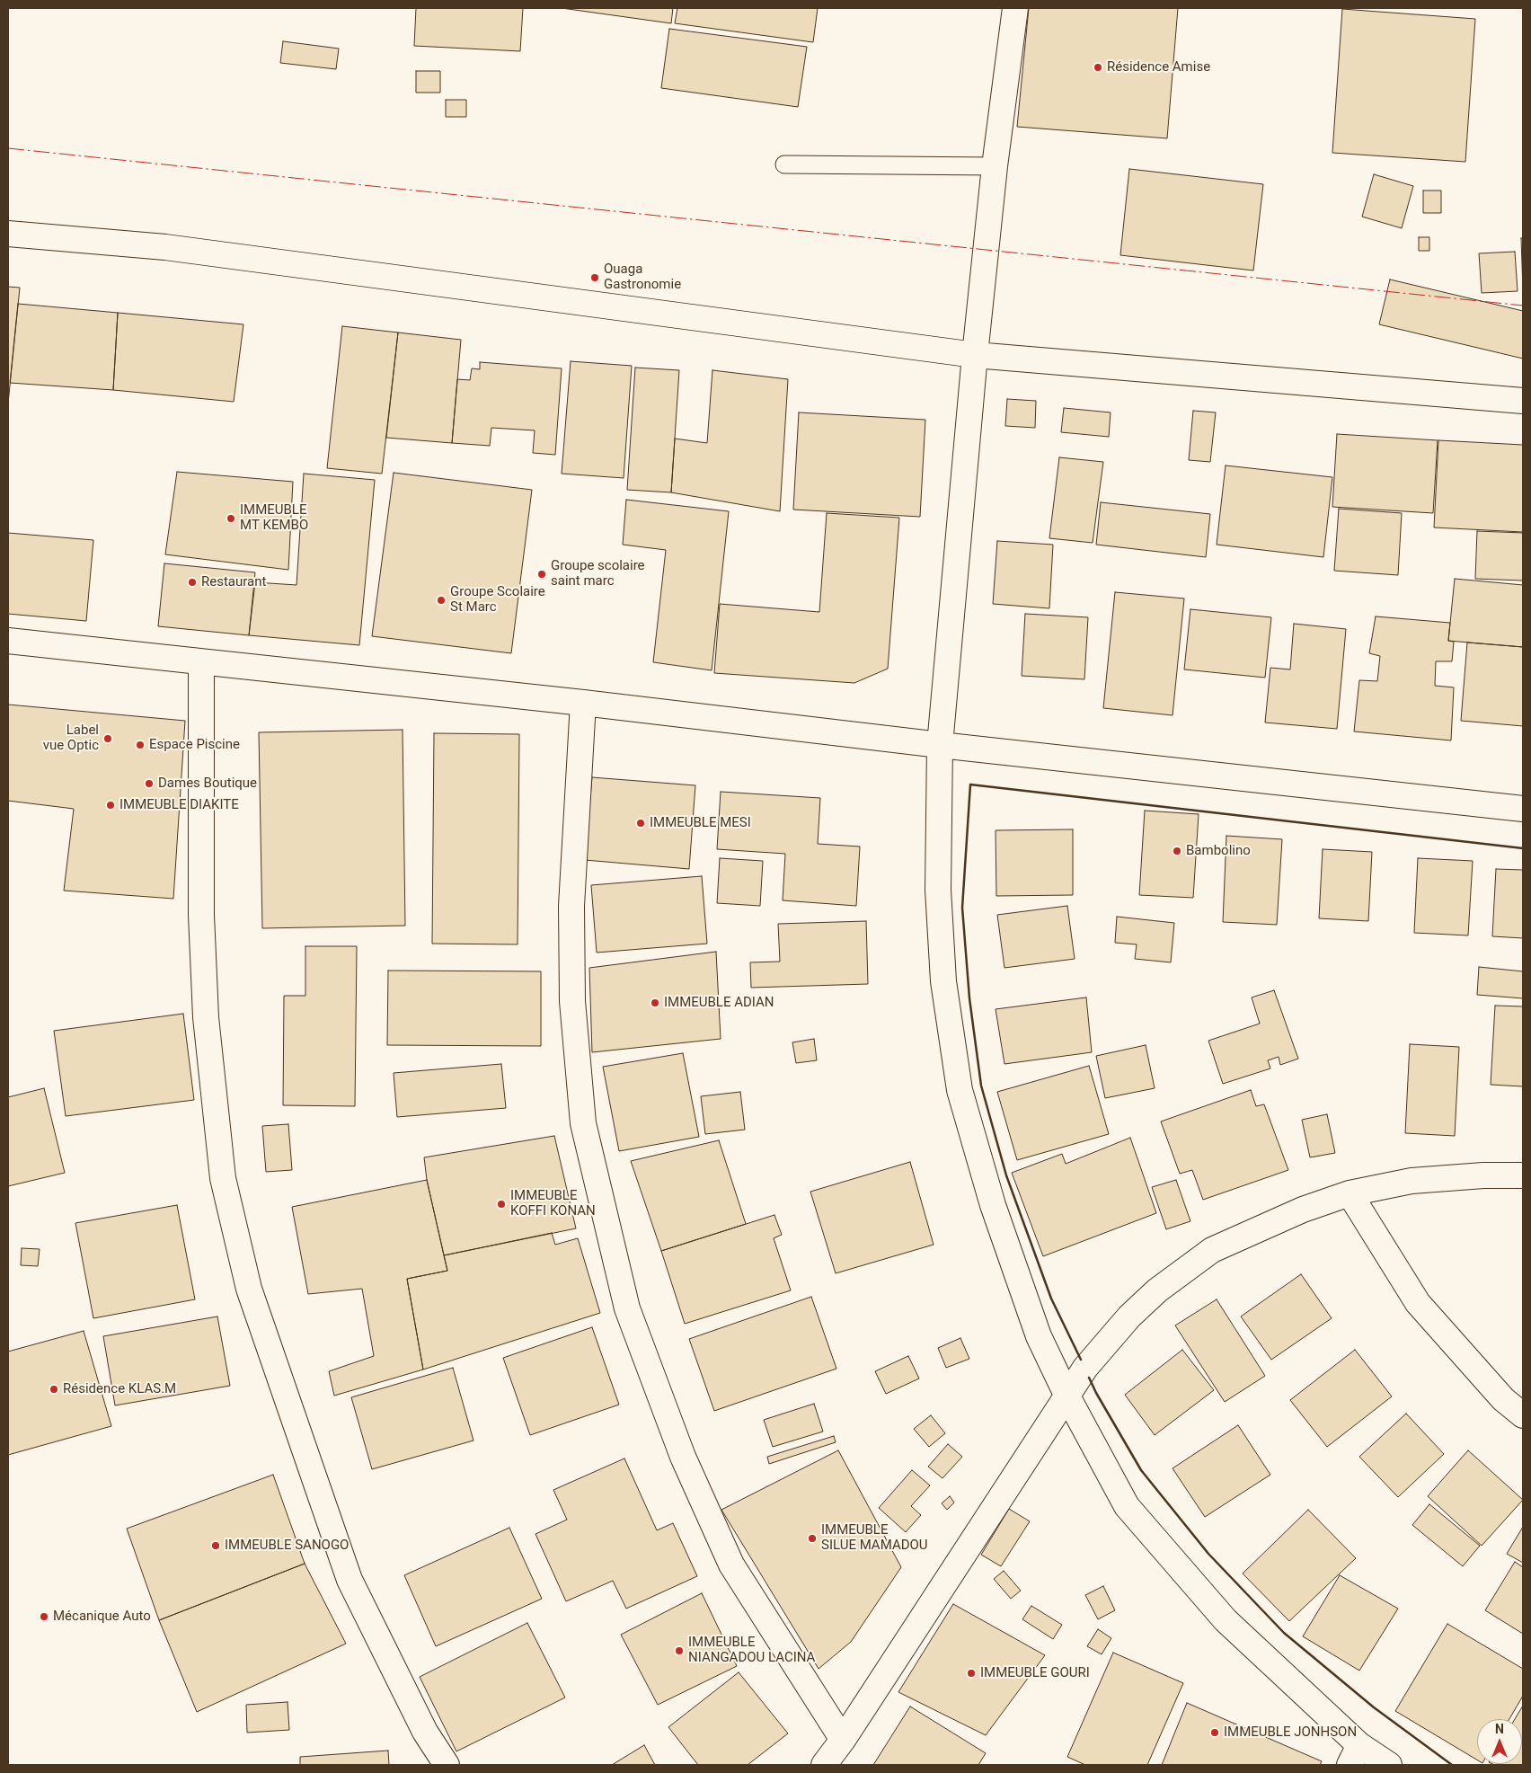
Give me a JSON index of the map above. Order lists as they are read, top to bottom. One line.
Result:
{"places":["Résidence Amise","Ouaga Gastronomie","IMMEUBLE MT KEMBO","Groupe scolaire saint marc","Restaurant","Groupe Scolaire St Marc","Label vue Optic","Espace Piscine","Dames Boutique","IMMEUBLE DIAKITE","IMMEUBLE MESI","Bambolino","IMMEUBLE ADIAN","IMMEUBLE KOFFI KONAN","Résidence KLAS.M","IMMEUBLE SILUE MAMADOU","IMMEUBLE SANOGO","Mécanique Auto","IMMEUBLE NIANGADOU LACINA","IMMEUBLE GOURI","IMMEUBLE JONHSON"],"north":"top"}
